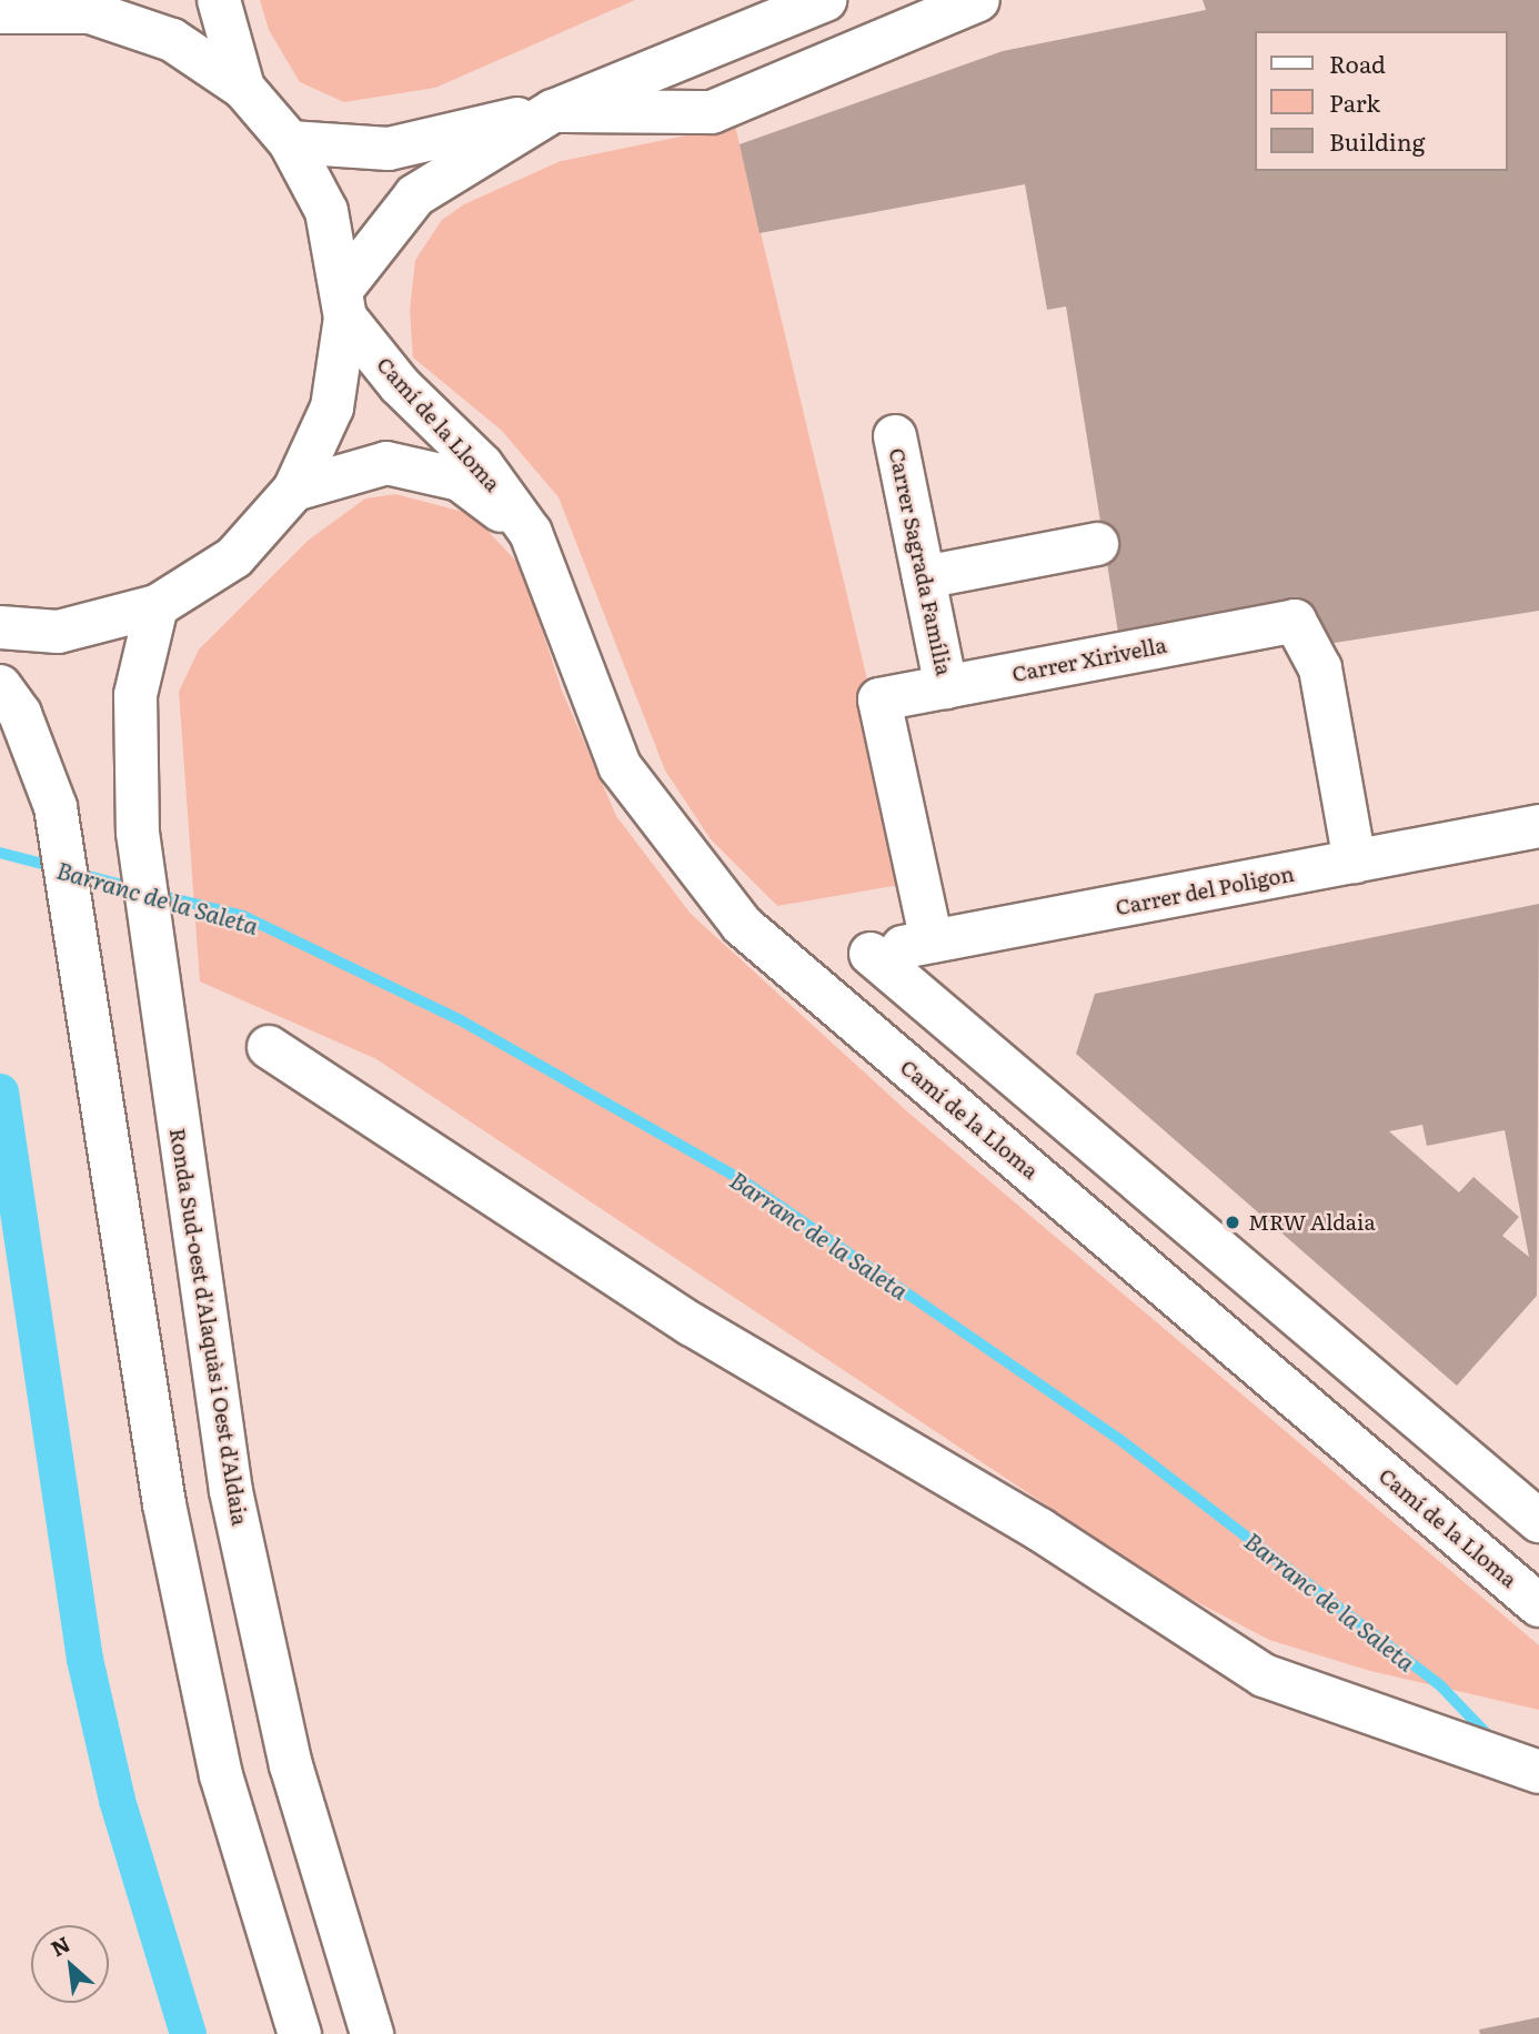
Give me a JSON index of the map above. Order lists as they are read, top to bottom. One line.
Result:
{"streets":{"street":["Camí de la Lloma","Carrer Sagrada Família","Carrer Xirivella","Carrer del Poligon","Ronda Sud-oest d'Alaquàs i Oest d'Aldaia"]},"crossings":[["Carrer Sagrada Família","Carrer Xirivella"],["Carrer Xirivella","Carrer del Poligon"]],"water":["Barranc de la Saleta"],"places":["MRW Aldaia"],"legend":["Road","Park","Building"],"north":"top left"}
